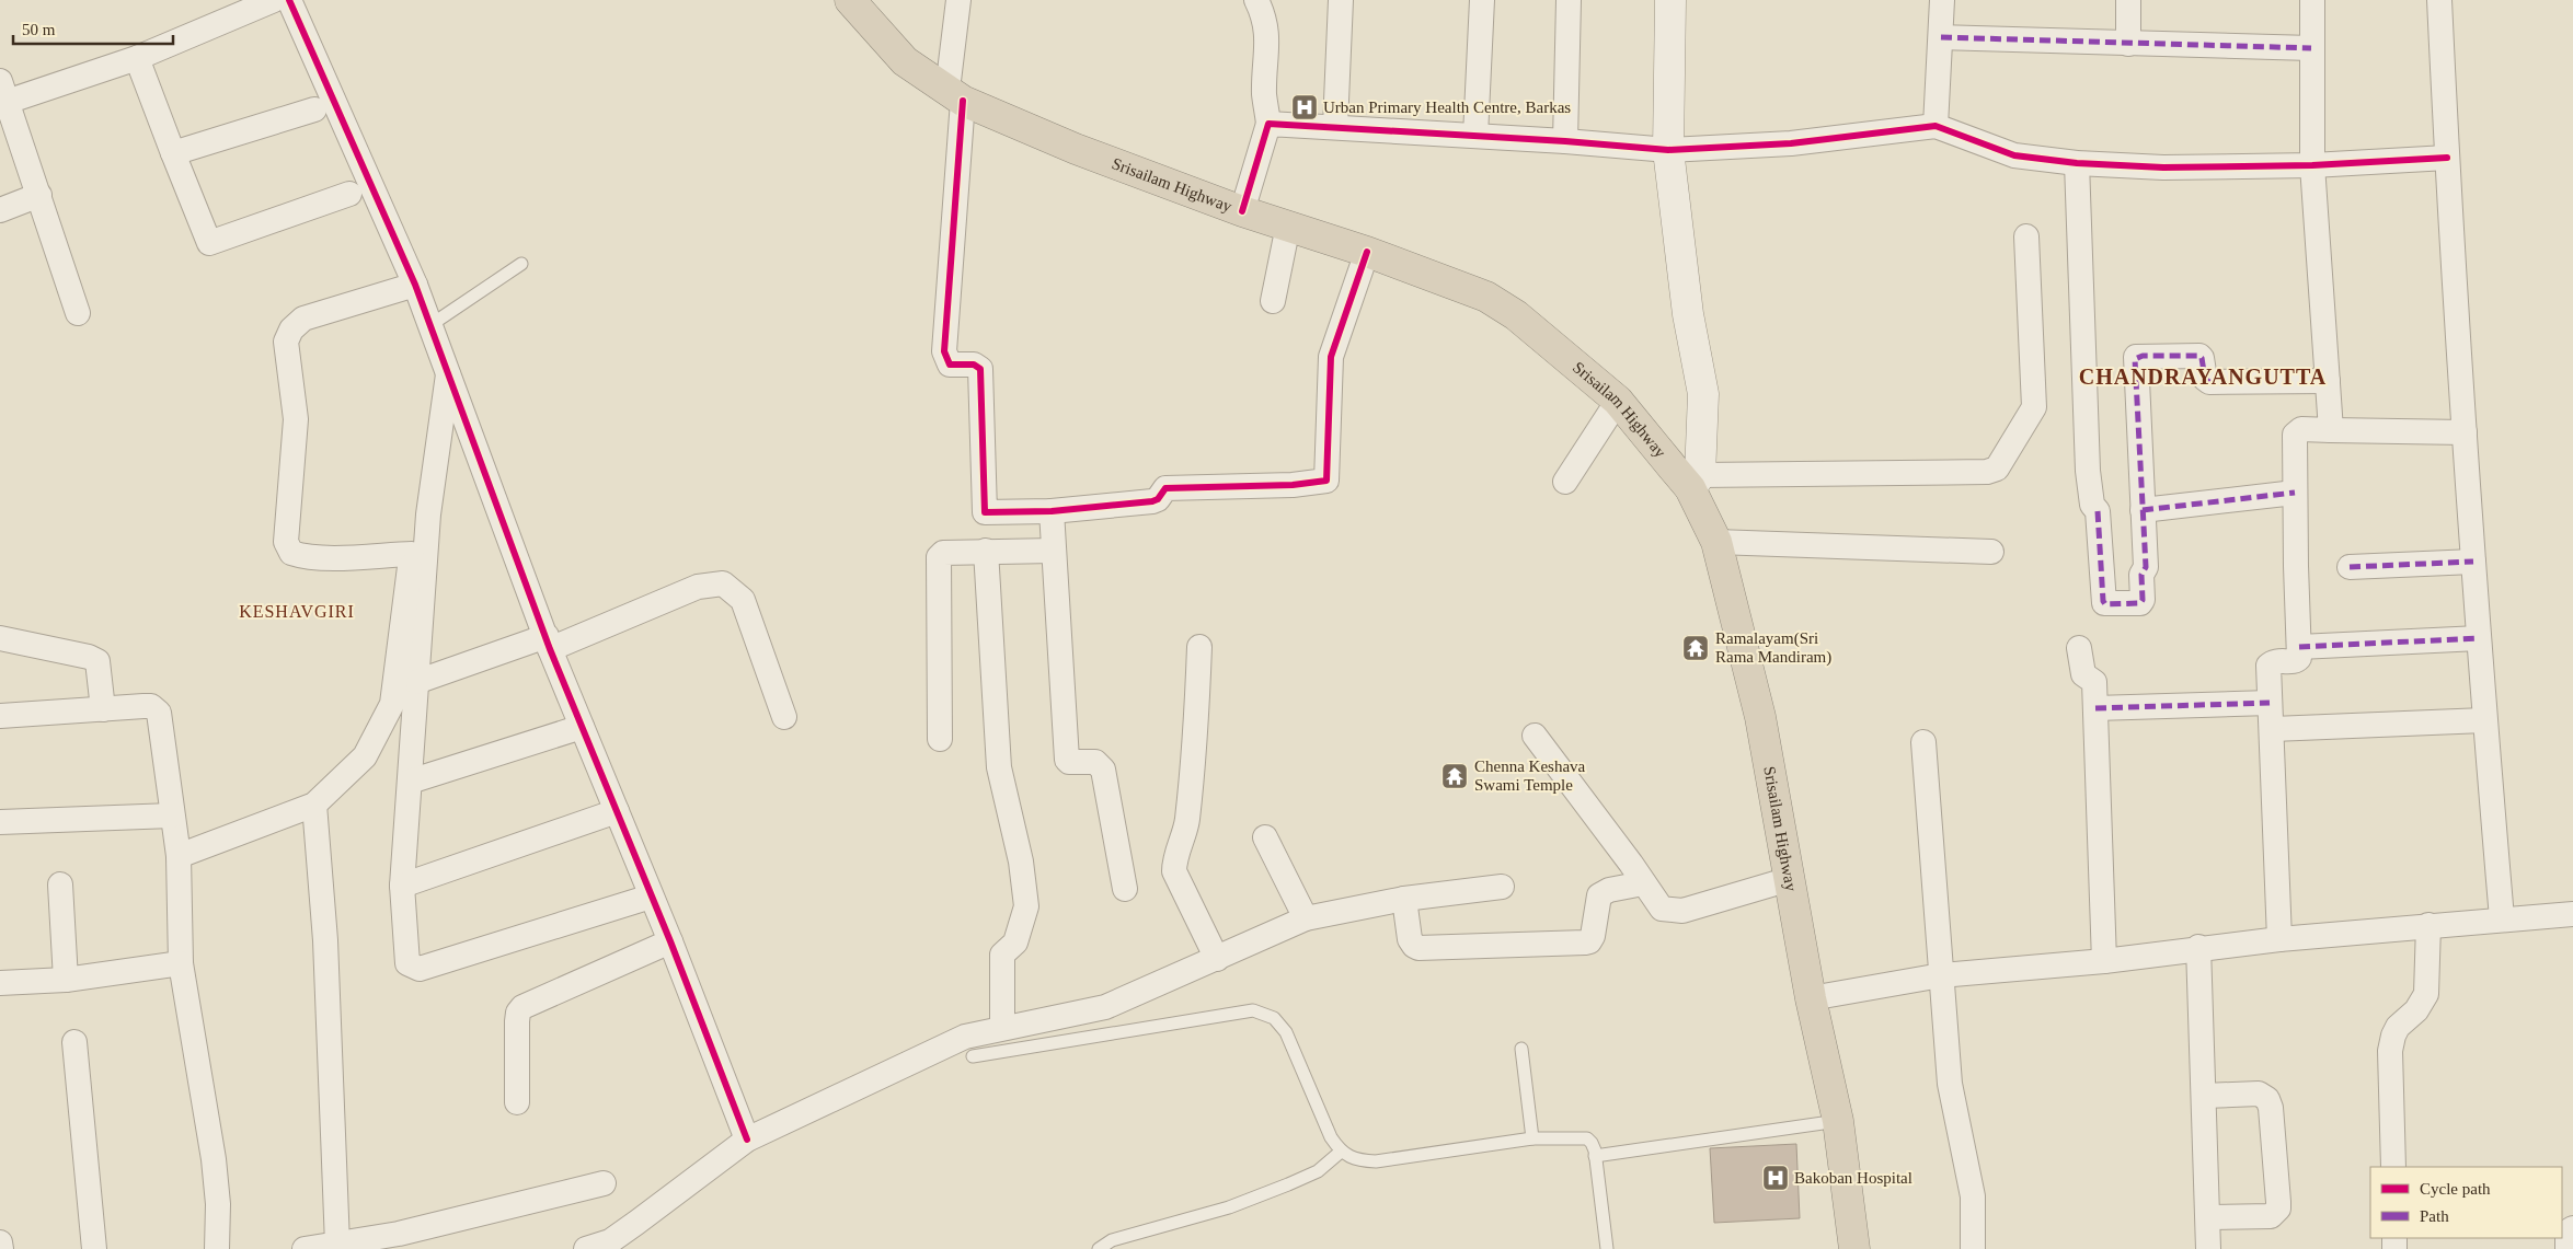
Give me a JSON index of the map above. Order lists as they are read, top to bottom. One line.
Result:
{"streets":{"highway":["Srisailam Highway"]},"districts":["CHANDRAYANGUTTA","KESHAVGIRI"],"places":{"hospital":["Urban Primary Health Centre, Barkas","Bakoban Hospital"],"temple":["Ramalayam(Sri Rama Mandiram)","Chenna Keshava Swami Temple"]},"legend":["Cycle path","Path"],"scale_bar":"50 m"}
